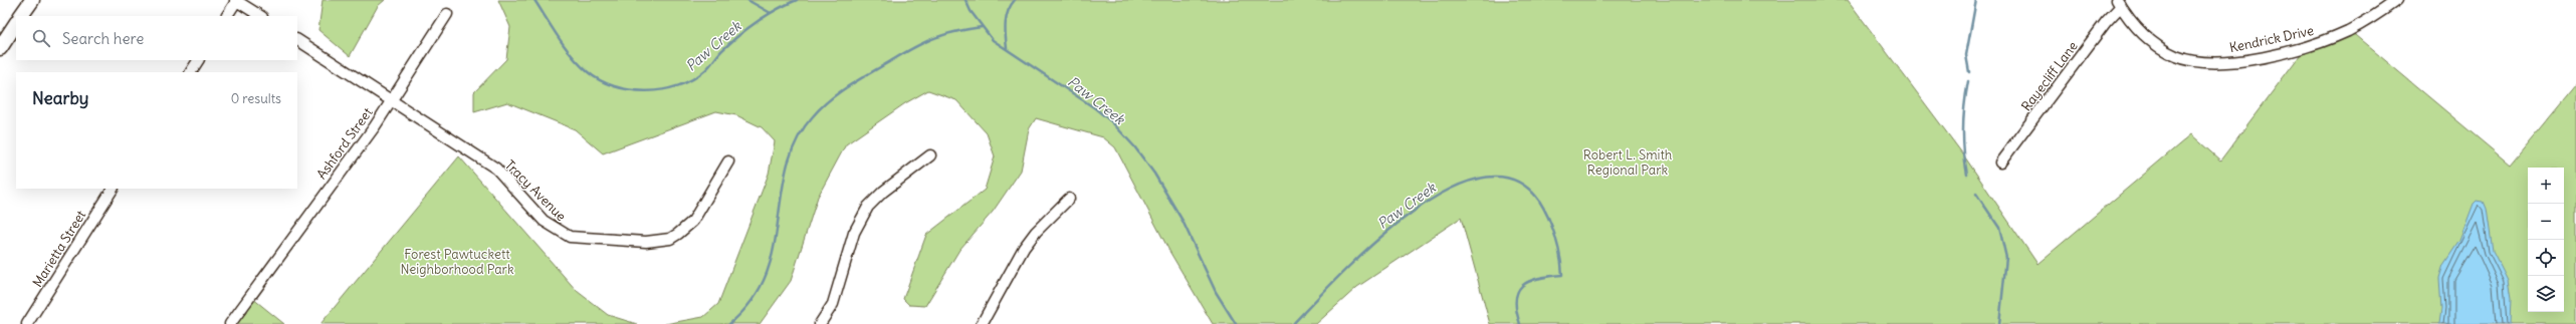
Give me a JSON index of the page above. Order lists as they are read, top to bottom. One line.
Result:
{"streets":{"street":["Kendrick Drive","Rayecliff Lane","Ashford Street","Tracy Avenue","Marietta Street"]},"crossings":[["Kendrick Drive","Rayecliff Lane"],["Ashford Street","Tracy Avenue"]],"water":["Paw Creek"],"parks":["Robert L. Smith Regional Park","Forest Pawtuckett Neighborhood Park"],"page":{"search":"Search here","heading":["Nearby","0 results"],"map_buttons":["+","−"]}}
